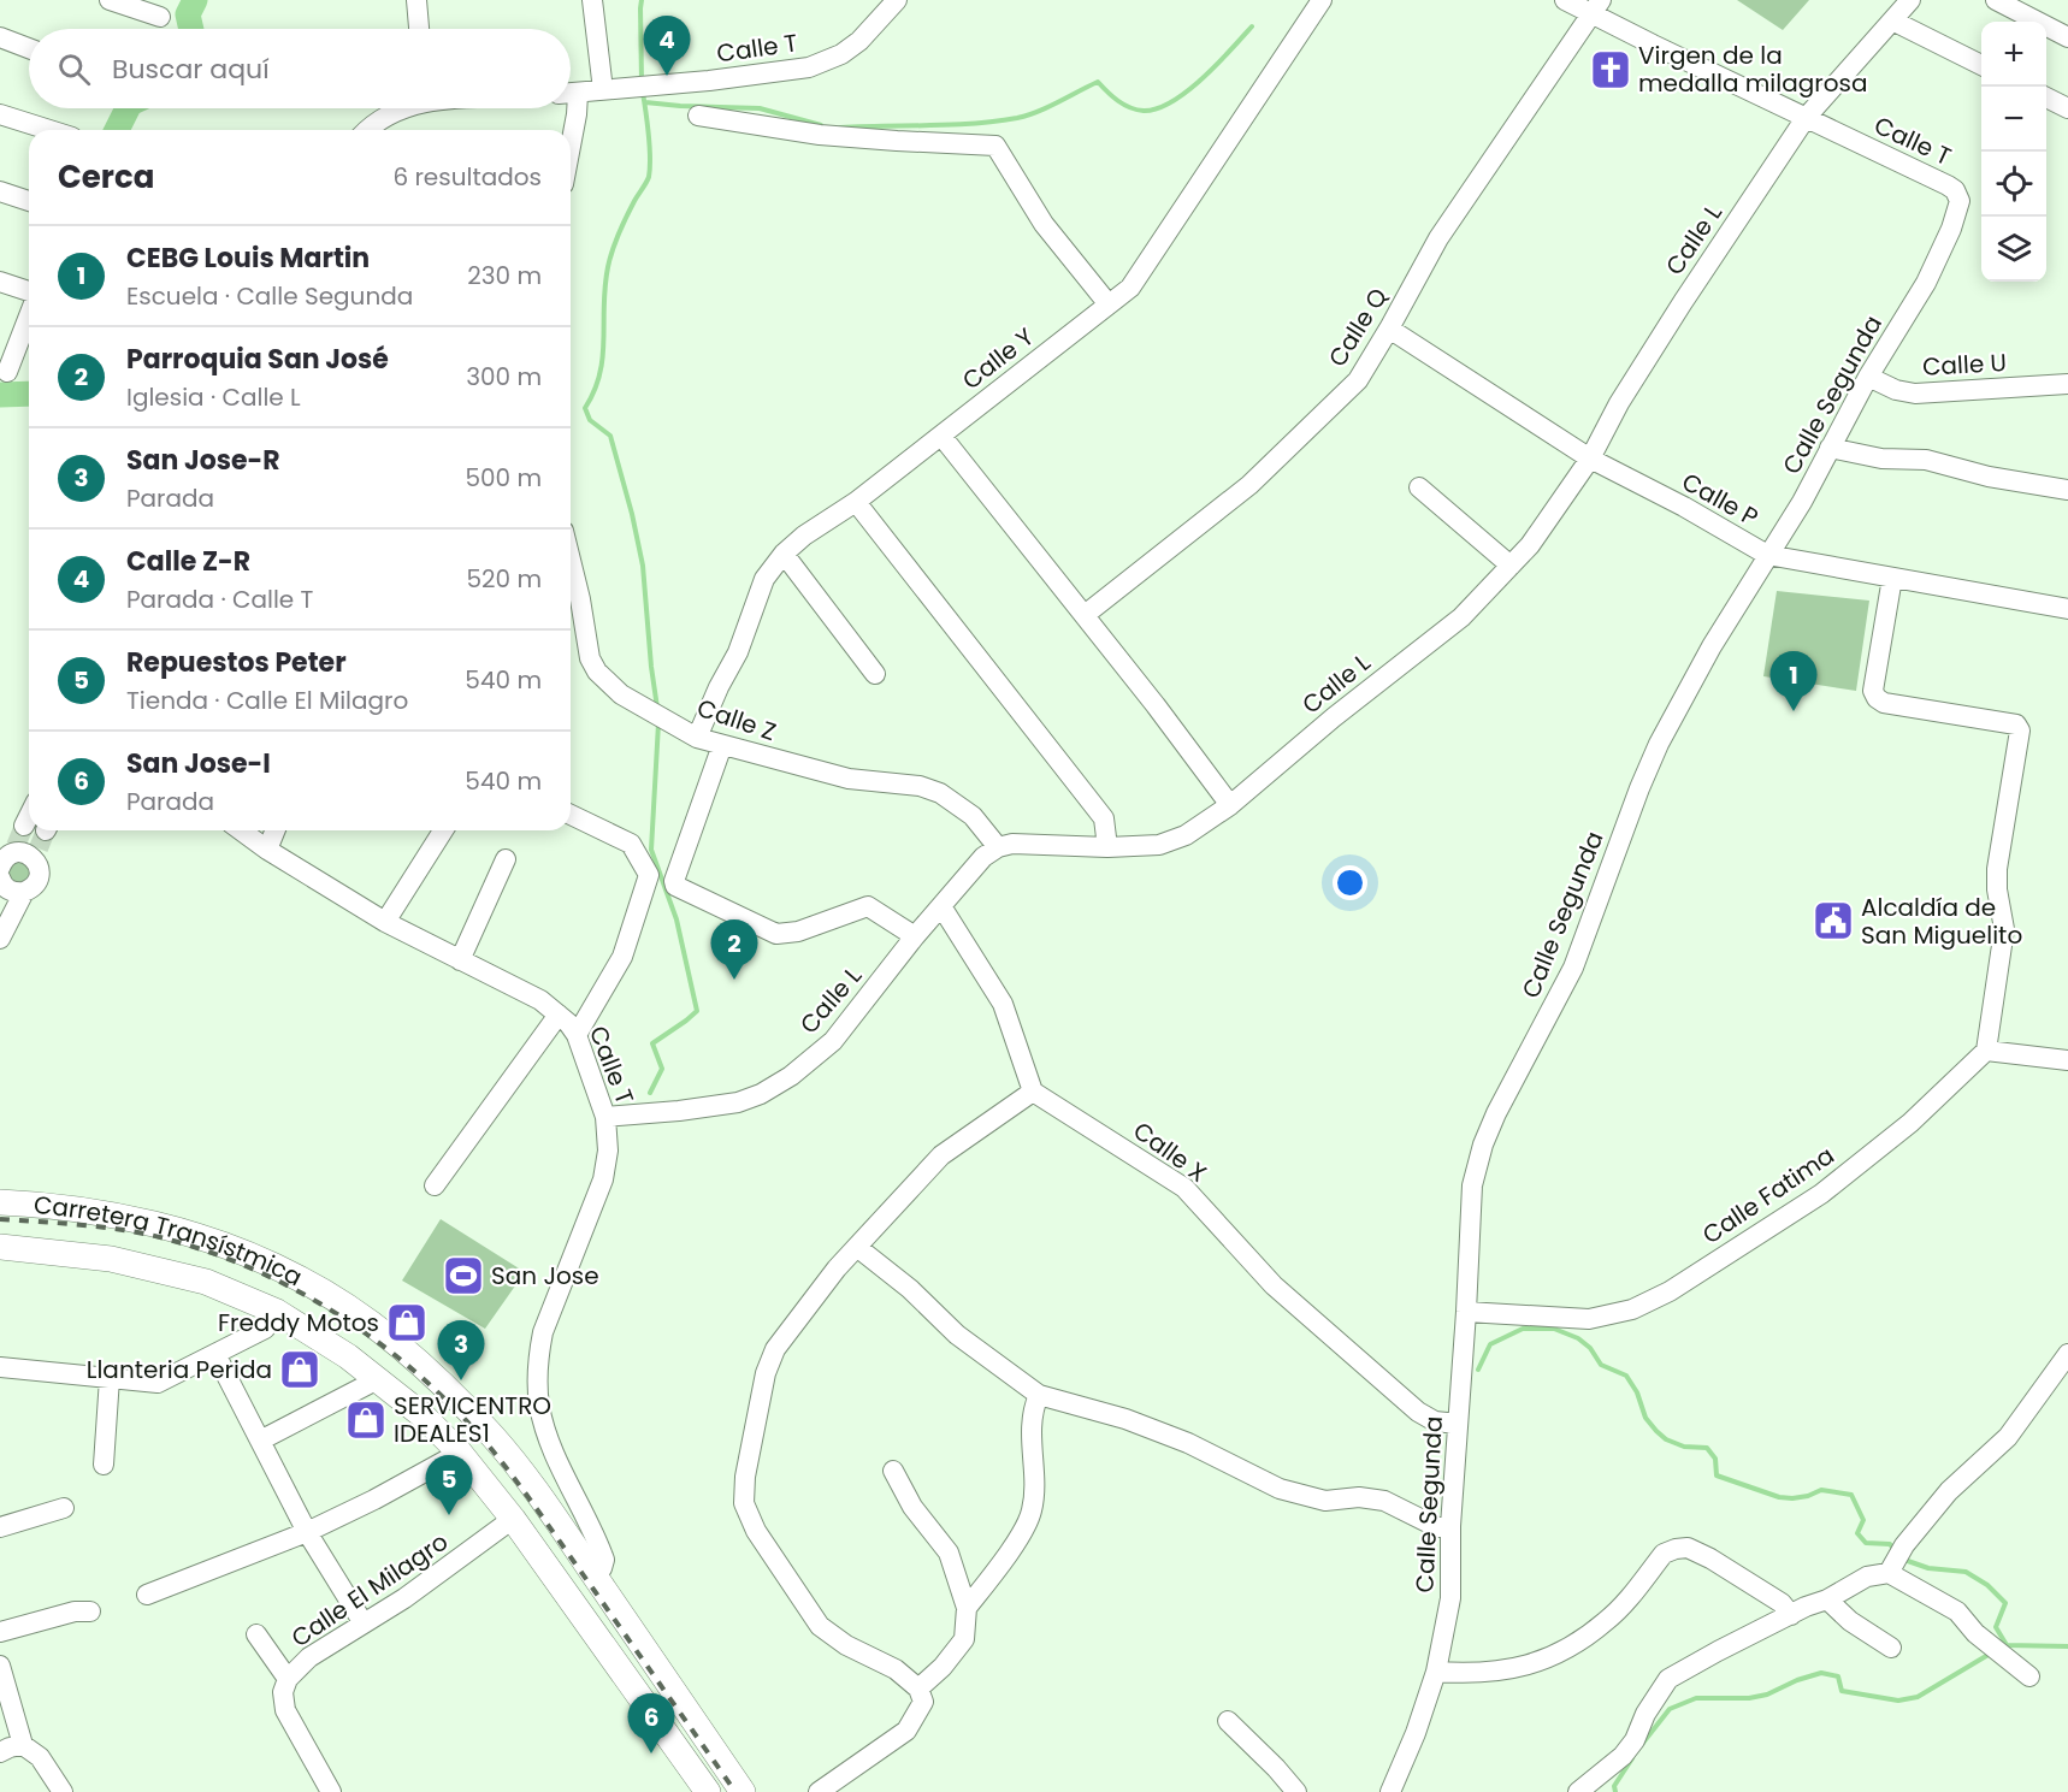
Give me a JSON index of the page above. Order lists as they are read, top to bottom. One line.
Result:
{"streets":{"main road":["Carretera Transístmica"],"street":["Calle T","Calle L","Calle Q","Calle Y","Calle U","Calle Segunda","Calle P","Calle Z","Calle X","Calle Fatima","Calle El Milagro"]},"crossings":[["Calle T","Calle L"],["Calle T","Calle Q"],["Calle T","Calle Segunda"],["Calle T","Carretera Transístmica"],["Calle L","Calle P"],["Calle L","Calle Z"],["Calle Q","Calle P"],["Calle Y","Calle Z"],["Calle U","Calle Segunda"],["Calle Segunda","Calle P"],["Calle Segunda","Calle X"],["Calle Segunda","Calle Fatima"],["Carretera Transístmica","Calle El Milagro"]],"places":{"church":["Virgen de la medalla milagrosa"],"public building":["Alcaldía de San Miguelito"],"sports":["San Jose"],"shop":["Freddy Motos","Llanteria Perida","SERVICENTRO IDEALES1"]},"page":{"pins":["4","1","2","3","5","6"],"map_buttons":["+","−"],"search":"Buscar aquí","heading":["Cerca","6 resultados"],"list":[{"mark":"1","name":"CEBG Louis Martin","note":"Escuela · Calle Segunda","value":"230 m"},{"mark":"2","name":"Parroquia San José","note":"Iglesia · Calle L","value":"300 m"},{"mark":"3","name":"San Jose-R","note":"Parada","value":"500 m"},{"mark":"4","name":"Calle Z-R","note":"Parada · Calle T","value":"520 m"},{"mark":"5","name":"Repuestos Peter","note":"Tienda · Calle El Milagro","value":"540 m"},{"mark":"6","name":"San Jose-I","note":"Parada","value":"540 m"}]}}
